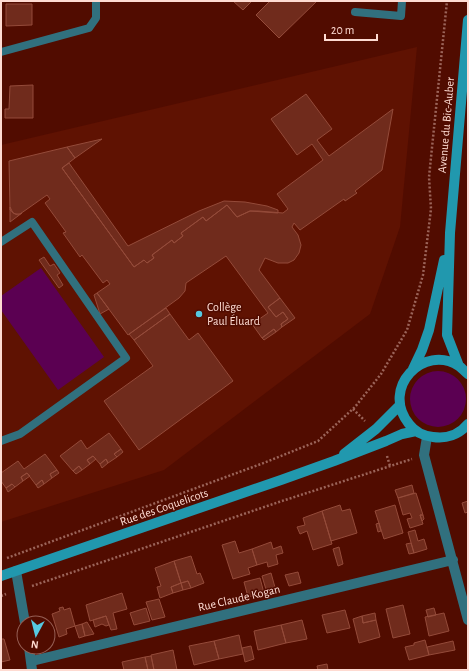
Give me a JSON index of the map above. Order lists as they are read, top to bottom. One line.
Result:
{"streets":{"main road":["Avenue du Bic-Auber","Rue des Coquelicots"],"street":["Rue Claude Kogan"]},"crossings":[["Avenue du Bic-Auber","Rue des Coquelicots"]],"places":["Collège Paul Éluard"],"scale_bar":"20 m","north":"bottom"}
